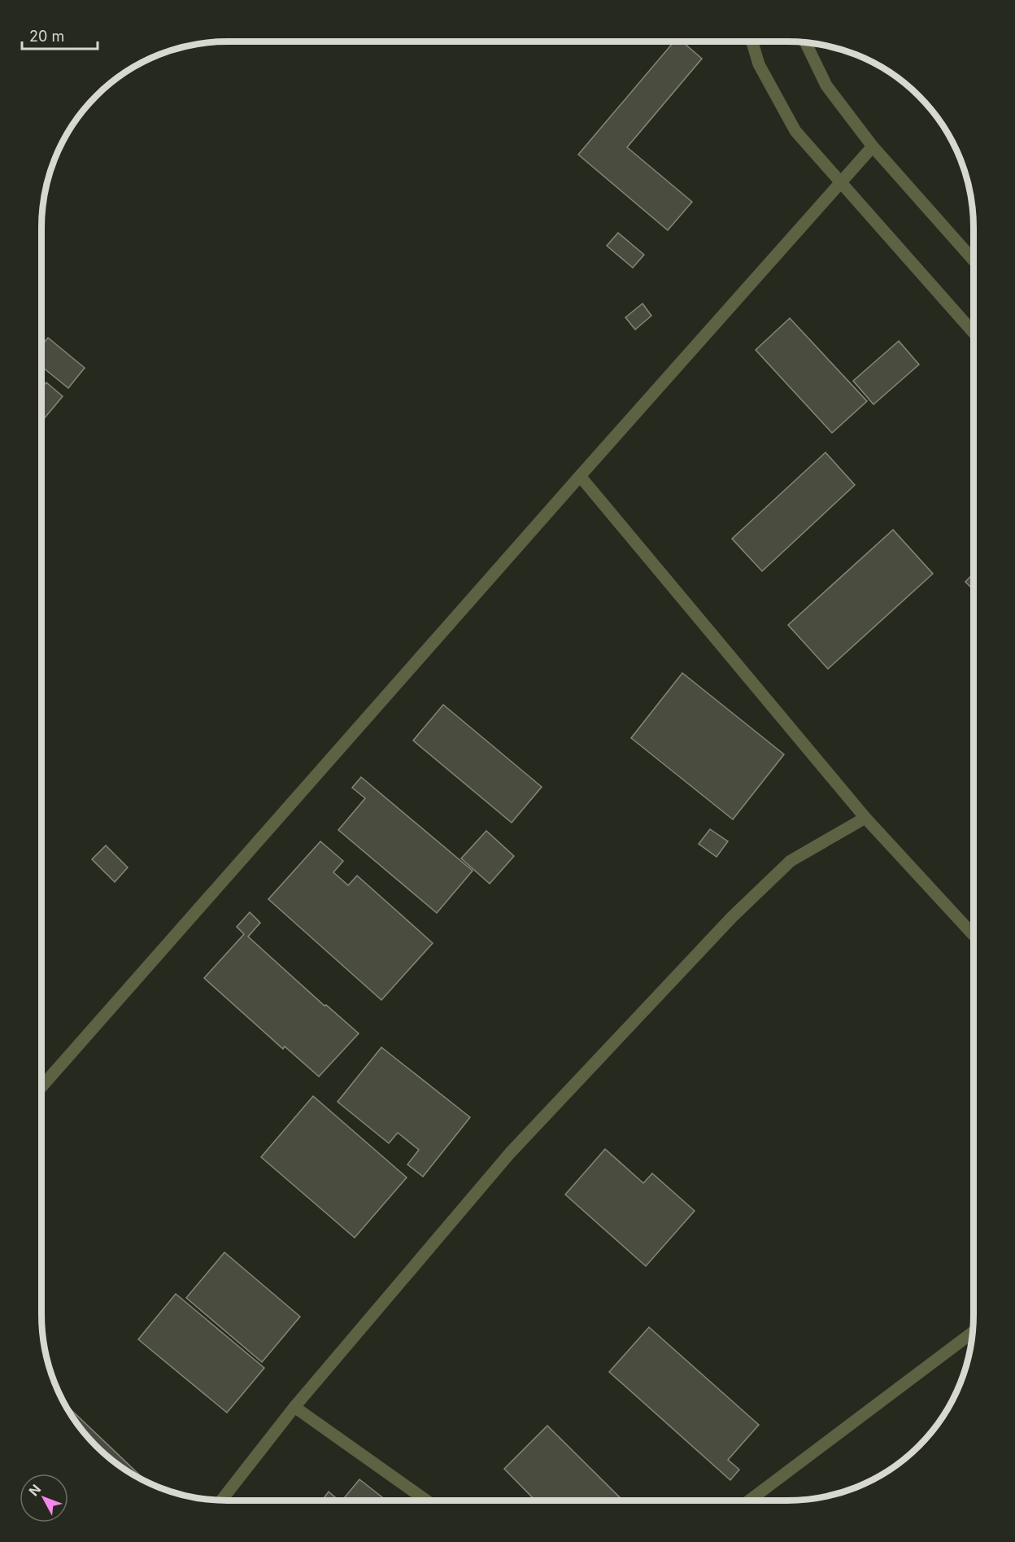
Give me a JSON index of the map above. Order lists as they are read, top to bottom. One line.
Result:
{"scale_bar":"20 m","north":"top left"}
